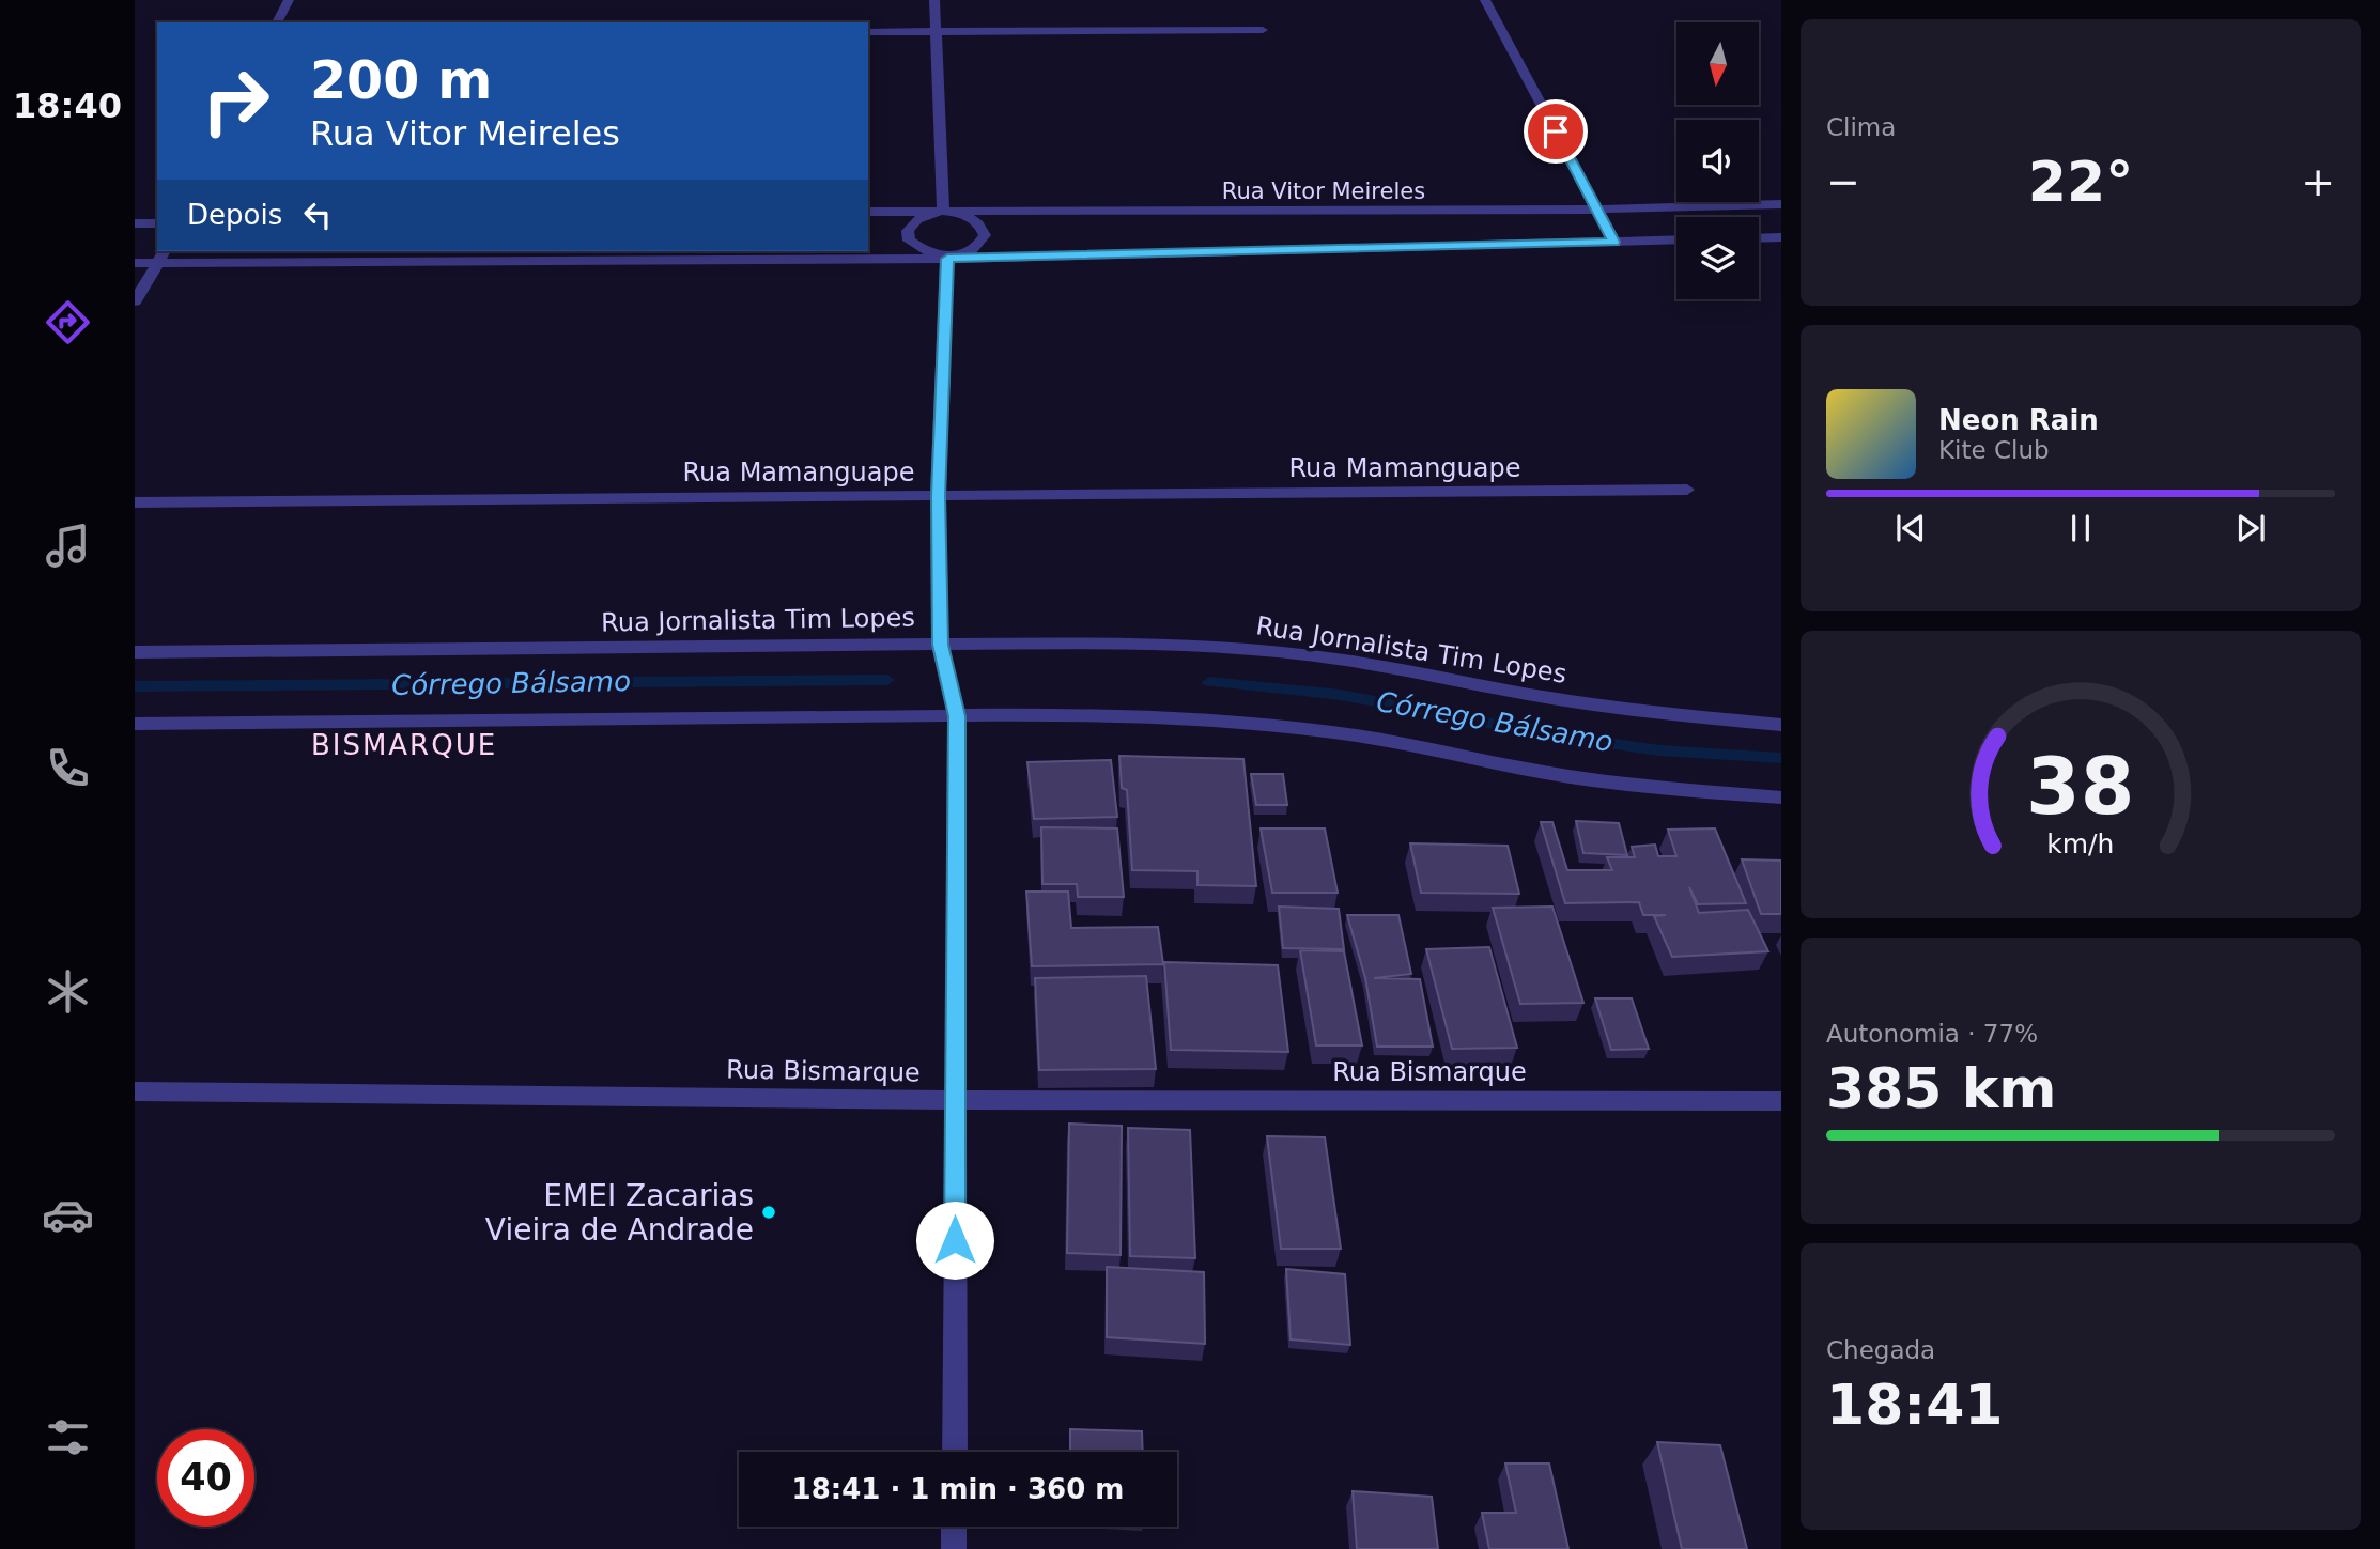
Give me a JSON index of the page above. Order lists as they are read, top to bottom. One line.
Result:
{"streets":{"street":["Rua Vitor Meireles","Rua Mamanguape","Rua Jornalista Tim Lopes","Rua Bismarque"]},"districts":["BISMARQUE"],"water":["Córrego Bálsamo"],"places":["EMEI Zacarias Vieira de Andrade"],"north":"bottom","page":{"tabs":"18:40","tile":["Clima",["Autonomia · 77%","385 km"],["Chegada","18:41"]],"turn":["200 m","Rua Vitor Meireles"],"heat":["−","22°","+"],"then":"Depois","song":["Neon Rain","Kite Club"],"limit":"40","trip":"18:41 · 1 min · 360 m","gauge":["38","km/h"]}}
